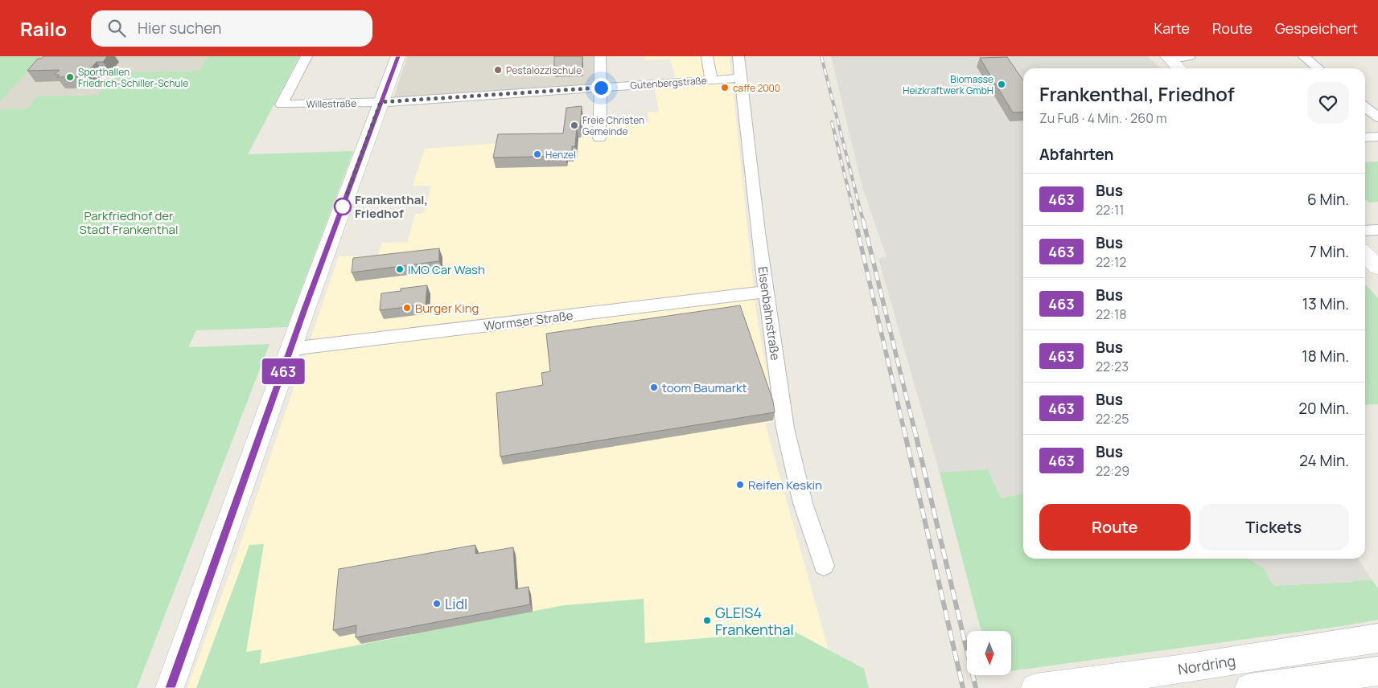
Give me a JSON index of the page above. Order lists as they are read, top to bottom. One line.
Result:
{"streets":{"street":["Gutenbergstraße","Willestraße","Eisenbahnstraße","Wormser Straße","Nordring"]},"crossings":[["Gutenbergstraße","Willestraße"],["Gutenbergstraße","Eisenbahnstraße"],["Eisenbahnstraße","Wormser Straße"]],"parks":["Parkfriedhof der Stadt Frankenthal"],"places":["Pestalozzischule","Sporthallen Friedrich-Schiller-Schule","Biomasse Heizkraftwerk GmbH","caffe 2000","Freie Christen Gemeinde","Henzel","Frankenthal, Friedhof","IMO Car Wash","Burger King","toom Baumarkt","Reifen Keskin","Lidl","GLEIS4 Frankenthal"],"lines":["bus line 463"],"north":"bottom","page":{"header":"Railo","search":"Hier suchen","nav":["Karte","Route","Gespeichert"],"on_map":"463","heading":[["Frankenthal, Friedhof","Zu Fuß · 4 Min. · 260 m"],"Abfahrten"],"list":[{"mark":"463","name":"Bus","note":"22:11","value":"6 Min."},{"mark":"463","name":"Bus","note":"22:12","value":"7 Min."},{"mark":"463","name":"Bus","note":"22:18","value":"13 Min."},{"mark":"463","name":"Bus","note":"22:23","value":"18 Min."},{"mark":"463","name":"Bus","note":"22:25","value":"20 Min."},{"mark":"463","name":"Bus","note":"22:29","value":"24 Min."}],"buttons":["Route","Tickets"]}}
